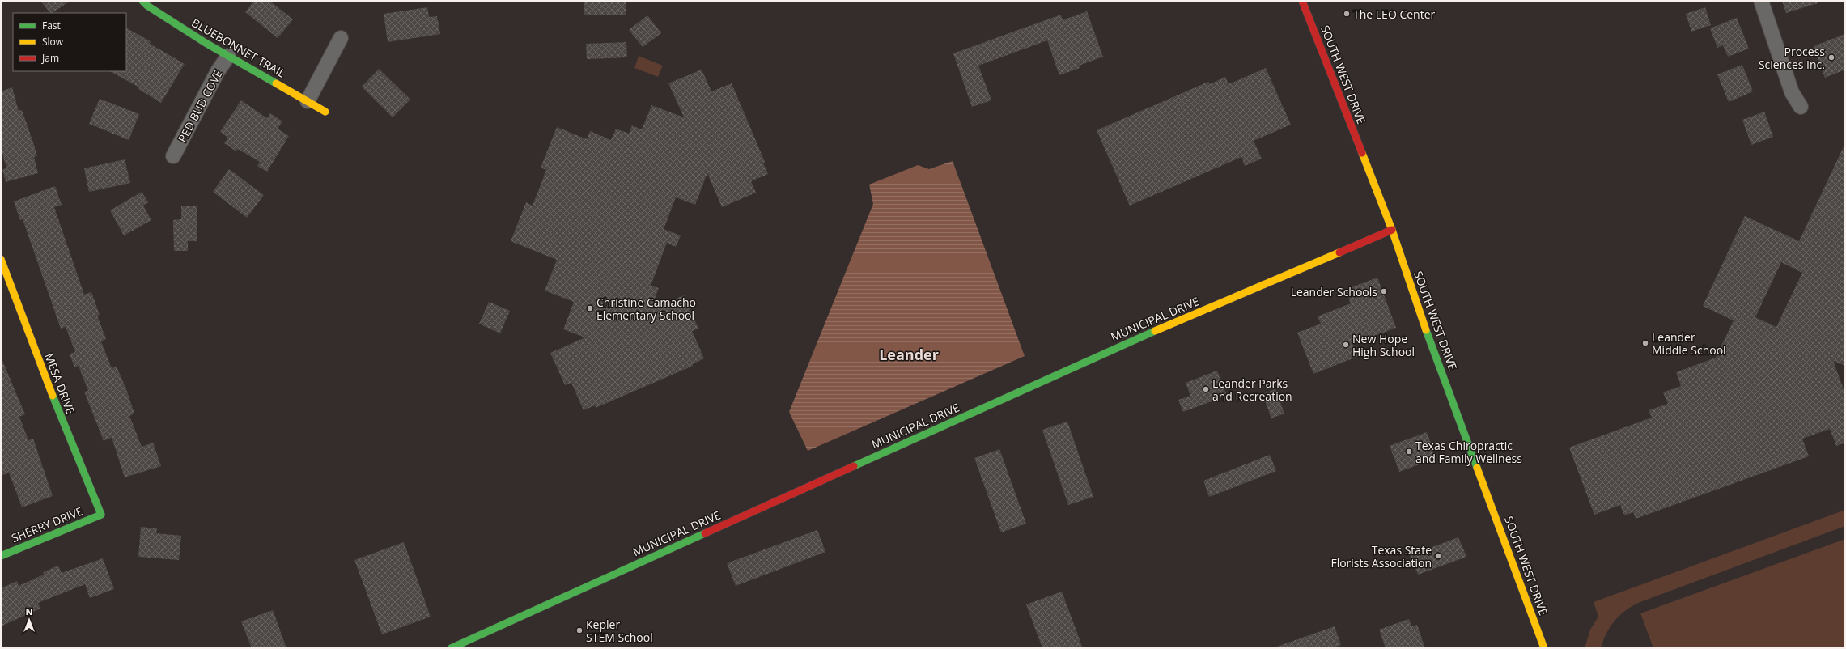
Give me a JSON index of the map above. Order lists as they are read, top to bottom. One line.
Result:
{"streets":{"street":["BLUEBONNET TRAIL","SOUTH WEST DRIVE","RED BUD COVE","MUNICIPAL DRIVE","MESA DRIVE","SHERRY DRIVE"]},"crossings":[["BLUEBONNET TRAIL","RED BUD COVE"],["SOUTH WEST DRIVE","MUNICIPAL DRIVE"],["MESA DRIVE","SHERRY DRIVE"]],"districts":["Leander"],"places":["The LEO Center","Process Sciences Inc.","Leander Schools","Christine Camacho Elementary School","Leander Middle School","New Hope High School","Leander Parks and Recreation","Texas Chiropractic and Family Wellness","Texas State Florists Association","Kepler STEM School"],"legend":["Fast","Slow","Jam"],"north":"top"}
